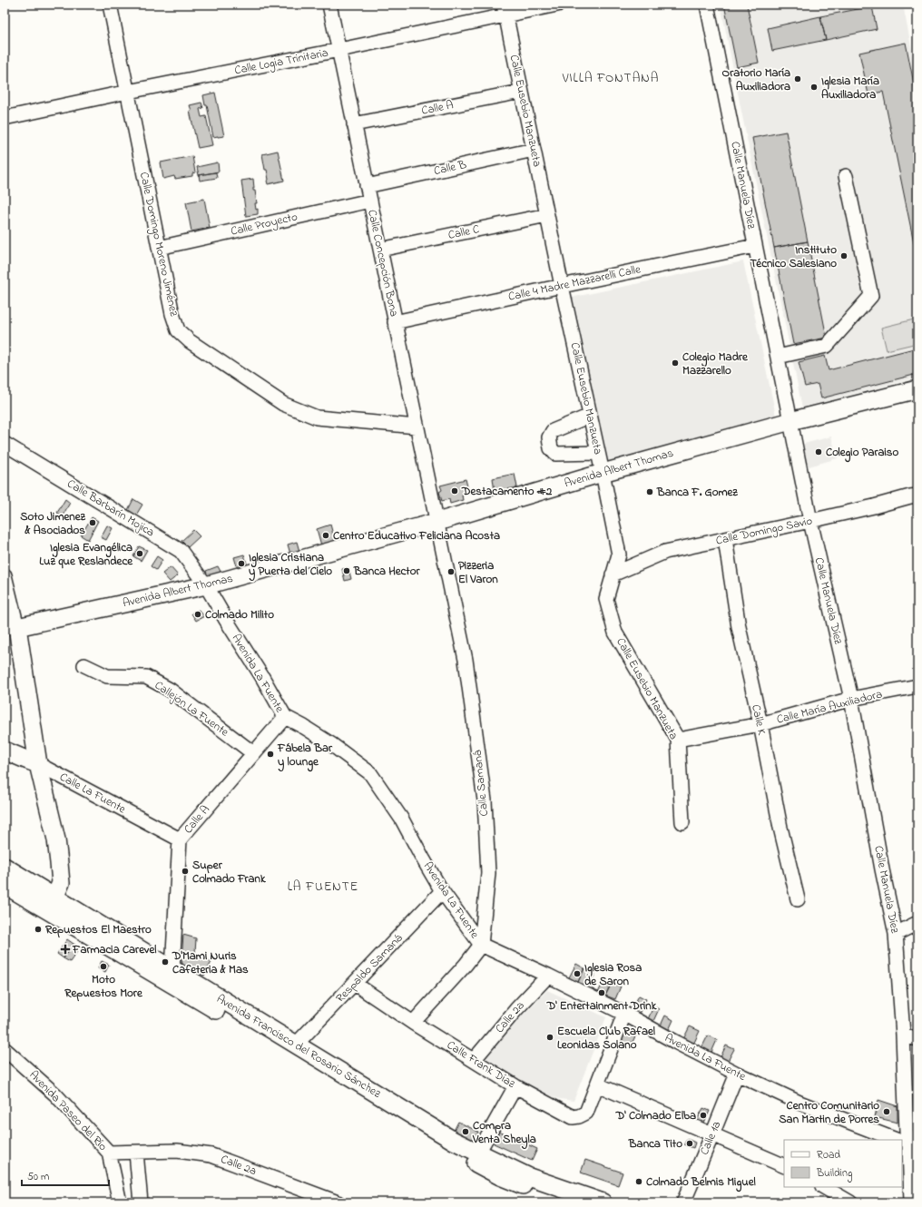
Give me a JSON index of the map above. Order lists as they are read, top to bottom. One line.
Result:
{"streets":{"main road":["Avenida Albert Thomas","Calle La Fuente","Avenida Francisco del Rosario Sánchez"],"street":["Calle Logia Trinitaria","Calle A","Calle Eusebio Manzueta","Calle B","Calle Manuela Díez","Calle Proyecto","Calle C","Calle Domingo Moreno Jiménez","Calle Concepción Bona","Calle 4 Madre Mazzarelli Calle","Calle Barbarín Mojica","Calle Domingo Savio","Avenida La Fuente","Calle María Auxiliadora","Callejón La Fuente","Calle K","Calle Samaná","Respaldo Samaná","Calle 2a","Calle Frank Díaz","Avenida Paseo del Río","Calle 1a"]},"crossings":[["Calle Logia Trinitaria","Calle Eusebio Manzueta"],["Calle Logia Trinitaria","Calle Domingo Moreno Jiménez"],["Calle Logia Trinitaria","Calle Concepción Bona"],["Calle A","Calle Eusebio Manzueta"],["Calle A","Calle Concepción Bona"],["Calle A","Avenida La Fuente"],["Calle A","Callejón La Fuente"],["Calle A","Calle La Fuente"],["Calle A","Avenida Francisco del Rosario Sánchez"],["Calle Eusebio Manzueta","Calle B"],["Calle Eusebio Manzueta","Calle C"],["Calle Eusebio Manzueta","Calle 4 Madre Mazzarelli Calle"],["Calle Eusebio Manzueta","Avenida Albert Thomas"],["Calle Eusebio Manzueta","Calle Domingo Savio"],["Calle Eusebio Manzueta","Calle María Auxiliadora"],["Calle B","Calle Concepción Bona"],["Calle Manuela Díez","Calle 4 Madre Mazzarelli Calle"],["Calle Manuela Díez","Avenida Albert Thomas"],["Calle Manuela Díez","Calle Domingo Savio"],["Calle Manuela Díez","Avenida La Fuente"],["Calle Manuela Díez","Calle María Auxiliadora"],["Calle Proyecto","Calle Domingo Moreno Jiménez"],["Calle Proyecto","Calle Concepción Bona"],["Calle C","Calle Concepción Bona"],["Calle Domingo Moreno Jiménez","Calle Concepción Bona"],["Calle Concepción Bona","Calle 4 Madre Mazzarelli Calle"],["Calle Concepción Bona","Avenida Albert Thomas"],["Calle Concepción Bona","Calle Samaná"],["Avenida Albert Thomas","Calle Barbarín Mojica"],["Avenida Albert Thomas","Avenida La Fuente"],["Avenida Albert Thomas","Calle Samaná"],["Calle Barbarín Mojica","Avenida La Fuente"],["Calle Domingo Savio","Calle K"],["Avenida La Fuente","Calle Samaná"],["Avenida La Fuente","Respaldo Samaná"],["Avenida La Fuente","Calle 2a"],["Avenida La Fuente","Calle Frank Díaz"],["Avenida La Fuente","Calle 1a"],["Calle María Auxiliadora","Calle K"],["Respaldo Samaná","Avenida Francisco del Rosario Sánchez"],["Respaldo Samaná","Calle Frank Díaz"],["Calle 2a","Calle Frank Díaz"],["Calle 2a","Avenida Paseo del Río"]],"districts":["VILLA FONTANA","LA FUENTE"],"places":{"other":["Oratorio María Auxiliadora","Iglesia María Auxiliadora","Instituto Técnico Salesiano","Colegio Madre Mazzarello","Colegio Paraiso","Destacamento #2","Banca F. Gomez","Soto Jimenez & Asociados","Centro Educativo Feliciana Acosta","Iglesia Evangélica Luz que Reslandece","Iglesia Cristiana y Puerta del Cielo","Banca Hector","Pizzeria El Varon","Colmado Milito","Fábela Bar y lounge","Super Colmado Frank","Repuestos El Maestro","D'Mami Nuris Cafeteria & Mas","Moto Repuestos More","Iglesia Rosa de Saron","D' Entertainment Drink","Escuela Club Rafael Leonidas Solano","Centro Comunitario San Martin de Porres","D' Colmado Elba","Compra Venta Sheyla","Banca Tito","Colmado Belmis Miguel"],"health":["Farmacia Carevel"]},"legend":["Road","Building"],"scale_bar":"50 m"}
